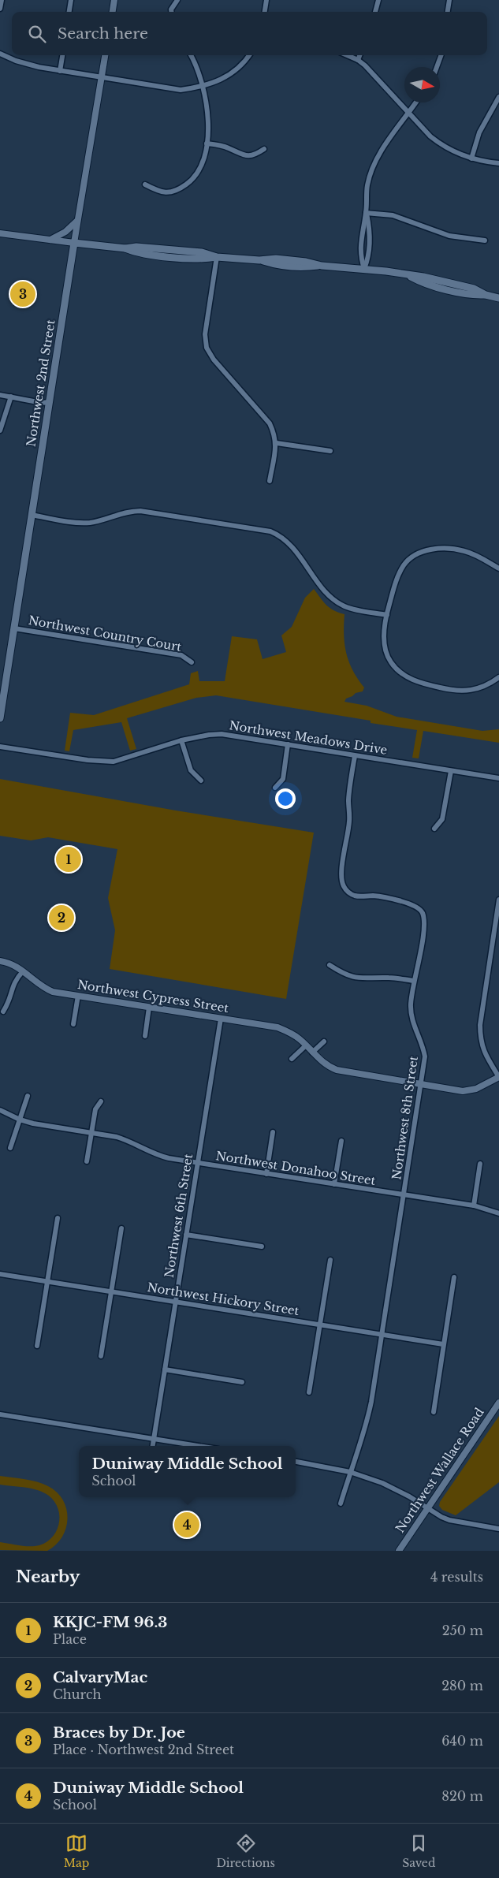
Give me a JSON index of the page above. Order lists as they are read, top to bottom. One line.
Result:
{"streets":{"main road":["Northwest 2nd Street"],"street":["Northwest Country Court","Northwest Meadows Drive","Northwest Cypress Street","Northwest 8th Street","Northwest Donahoo Street","Northwest 6th Street","Northwest Hickory Street","Northwest Wallace Road"]},"crossings":[["Northwest 2nd Street","Northwest Country Court"],["Northwest Meadows Drive","Northwest 8th Street"],["Northwest Cypress Street","Northwest 8th Street"],["Northwest Cypress Street","Northwest 6th Street"],["Northwest 8th Street","Northwest Donahoo Street"],["Northwest 8th Street","Northwest Hickory Street"],["Northwest Donahoo Street","Northwest 6th Street"],["Northwest 6th Street","Northwest Hickory Street"]],"north":"right","page":{"search":"Search here","pins":["3","1","2","4"],"popup":["Duniway Middle School","School"],"heading":["Nearby","4 results"],"list":[{"mark":"1","name":"KKJC-FM 96.3","note":"Place","value":"250 m"},{"mark":"2","name":"CalvaryMac","note":"Church","value":"280 m"},{"mark":"3","name":"Braces by Dr. Joe","note":"Place · Northwest 2nd Street","value":"640 m"},{"mark":"4","name":"Duniway Middle School","note":"School","value":"820 m"}],"nav":["Map","Directions","Saved"]}}
